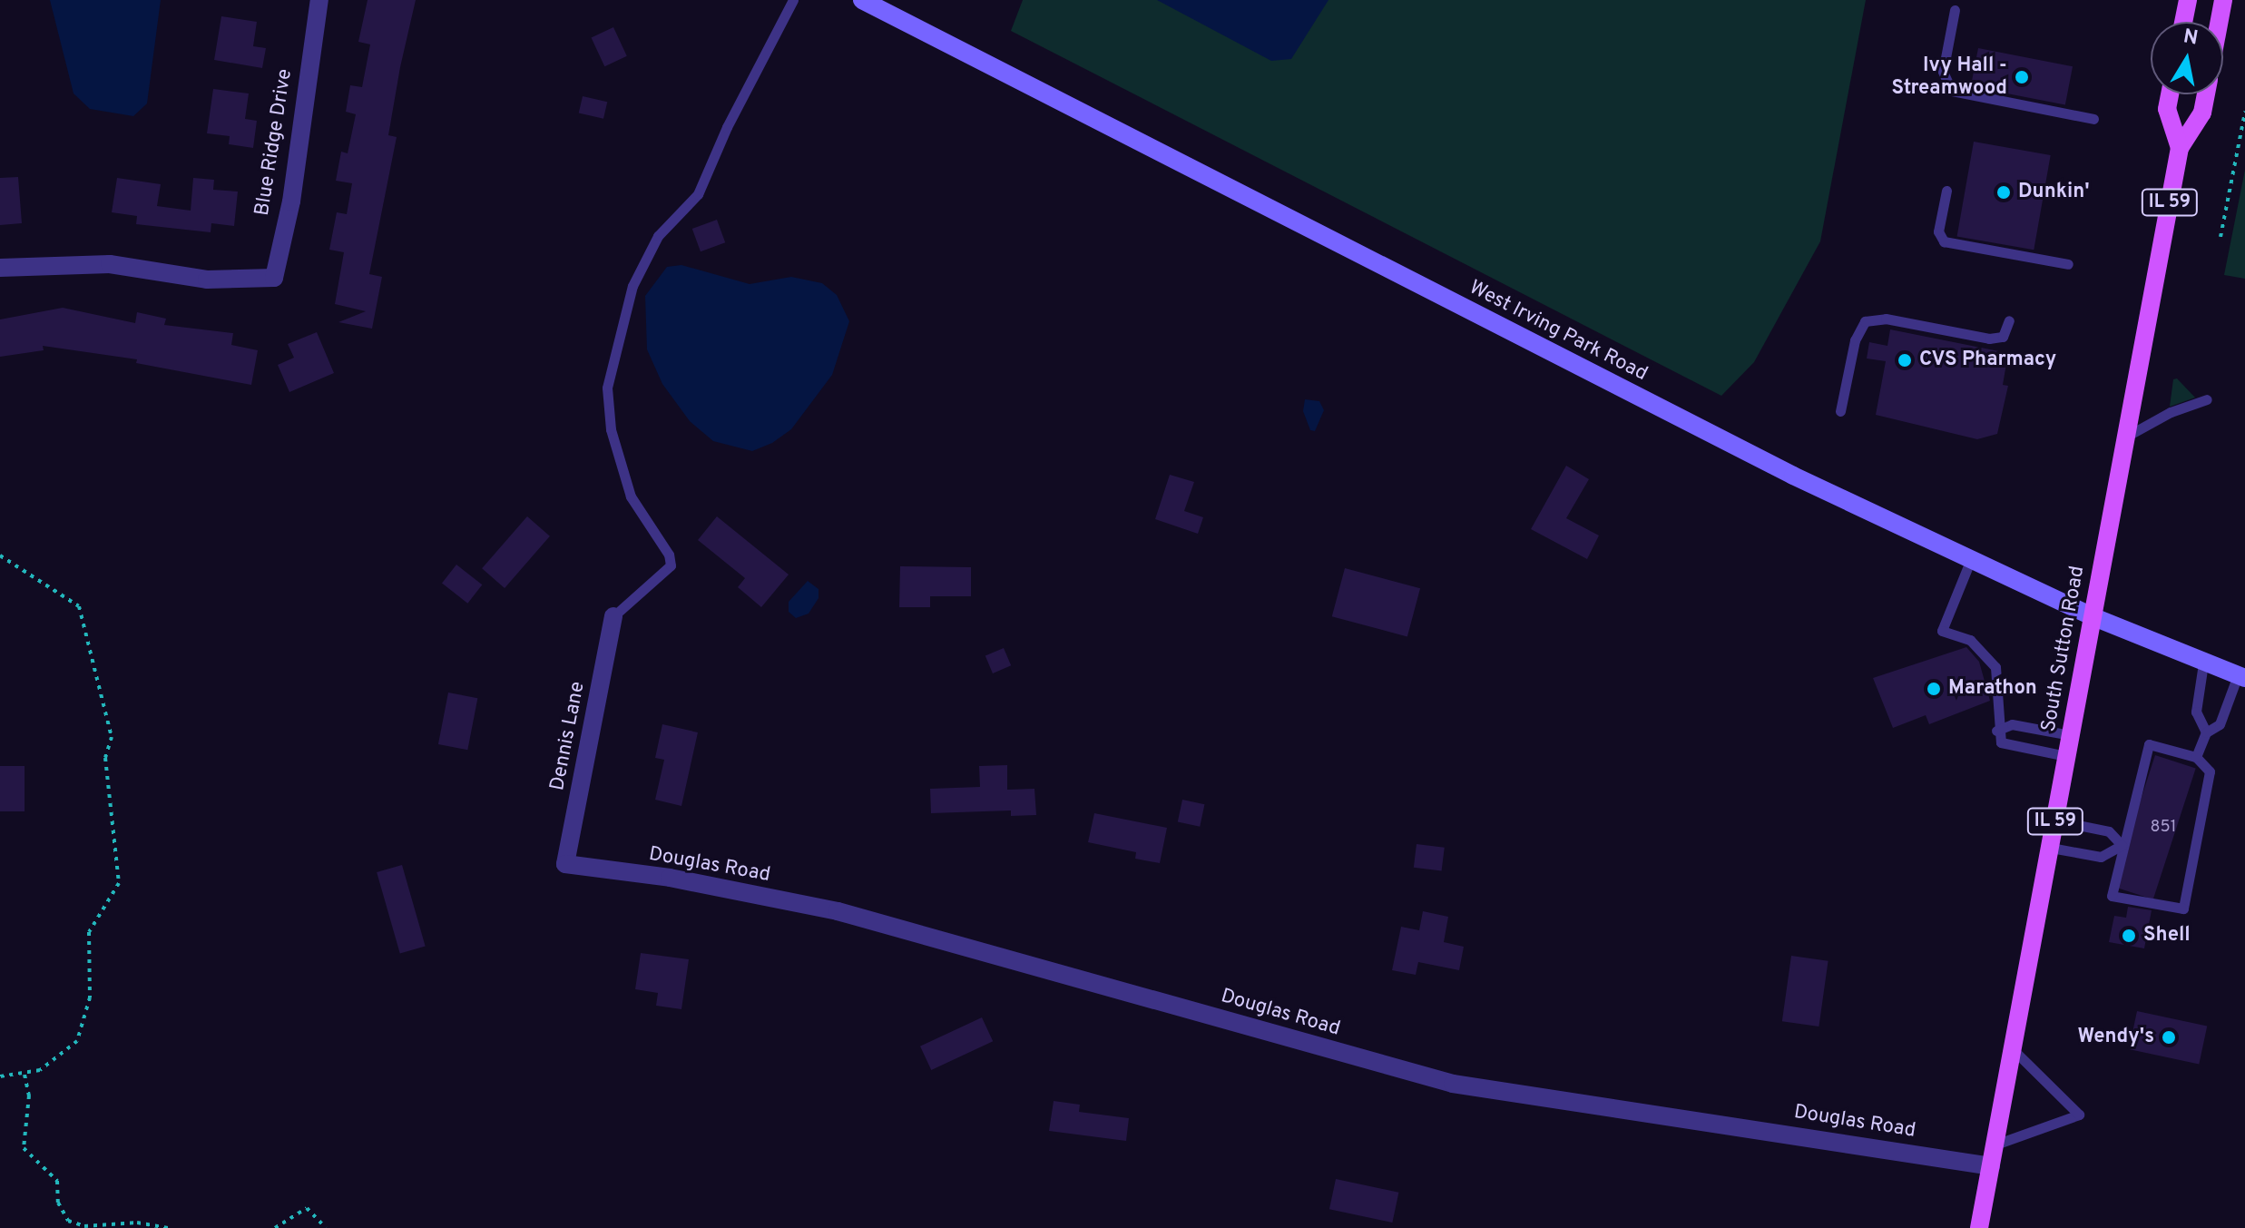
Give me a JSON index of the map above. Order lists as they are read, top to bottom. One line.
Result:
{"streets":{"main road":["IL 59","West Irving Park Road","South Sutton Road"],"street":["Blue Ridge Drive","Dennis Lane","Douglas Road"]},"crossings":[["IL 59","South Sutton Road"],["West Irving Park Road","South Sutton Road"],["South Sutton Road","Douglas Road"],["Dennis Lane","Douglas Road"]],"places":["Ivy Hall - Streamwood","Dunkin'","CVS Pharmacy","Marathon","Shell","Wendy's"],"house_numbers":["851"],"north":"top"}
